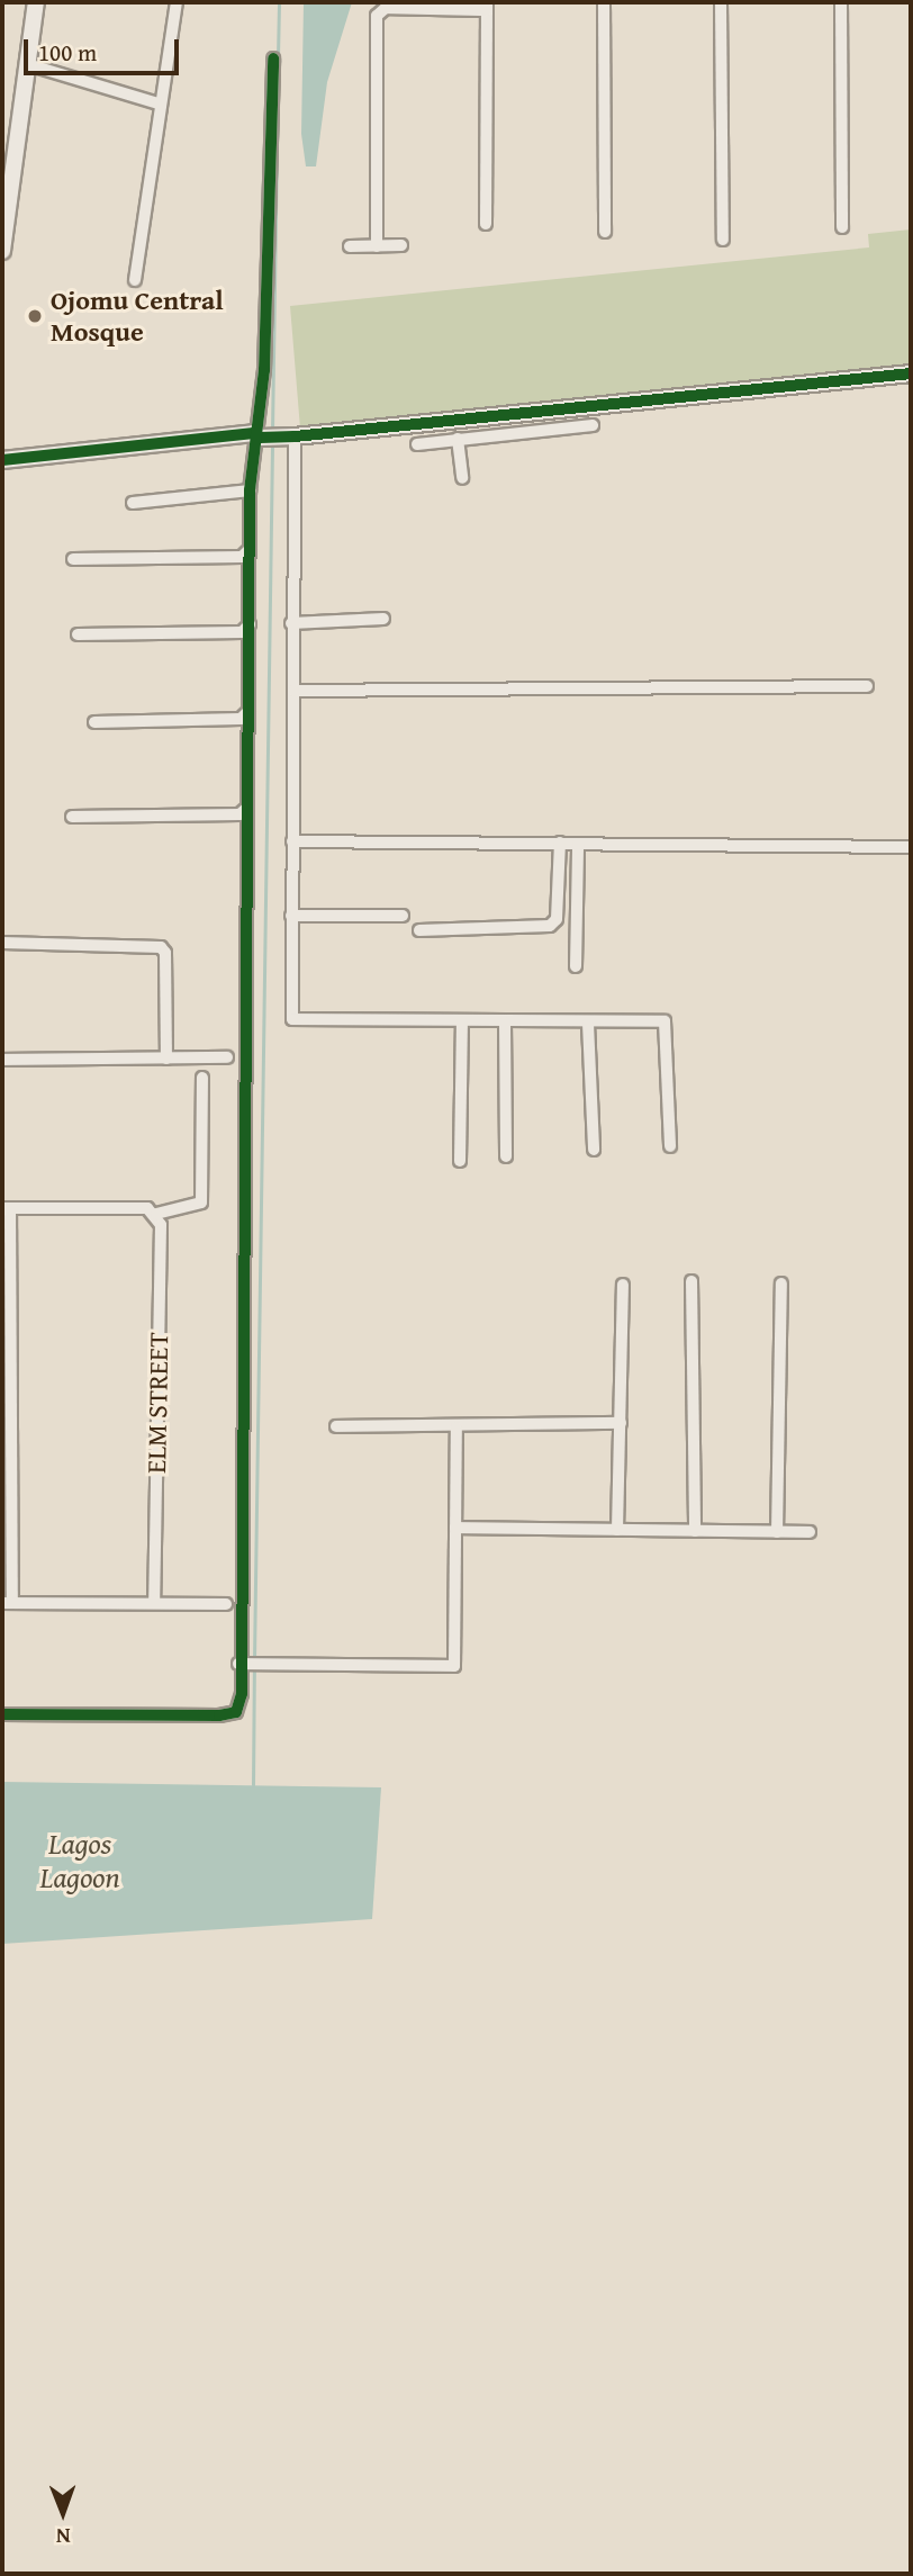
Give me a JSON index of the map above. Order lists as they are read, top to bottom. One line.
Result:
{"streets":{"street":["ELM STREET"]},"water":["Lagos Lagoon"],"places":["Ojomu Central Mosque"],"scale_bar":"100 m","north":"bottom"}
